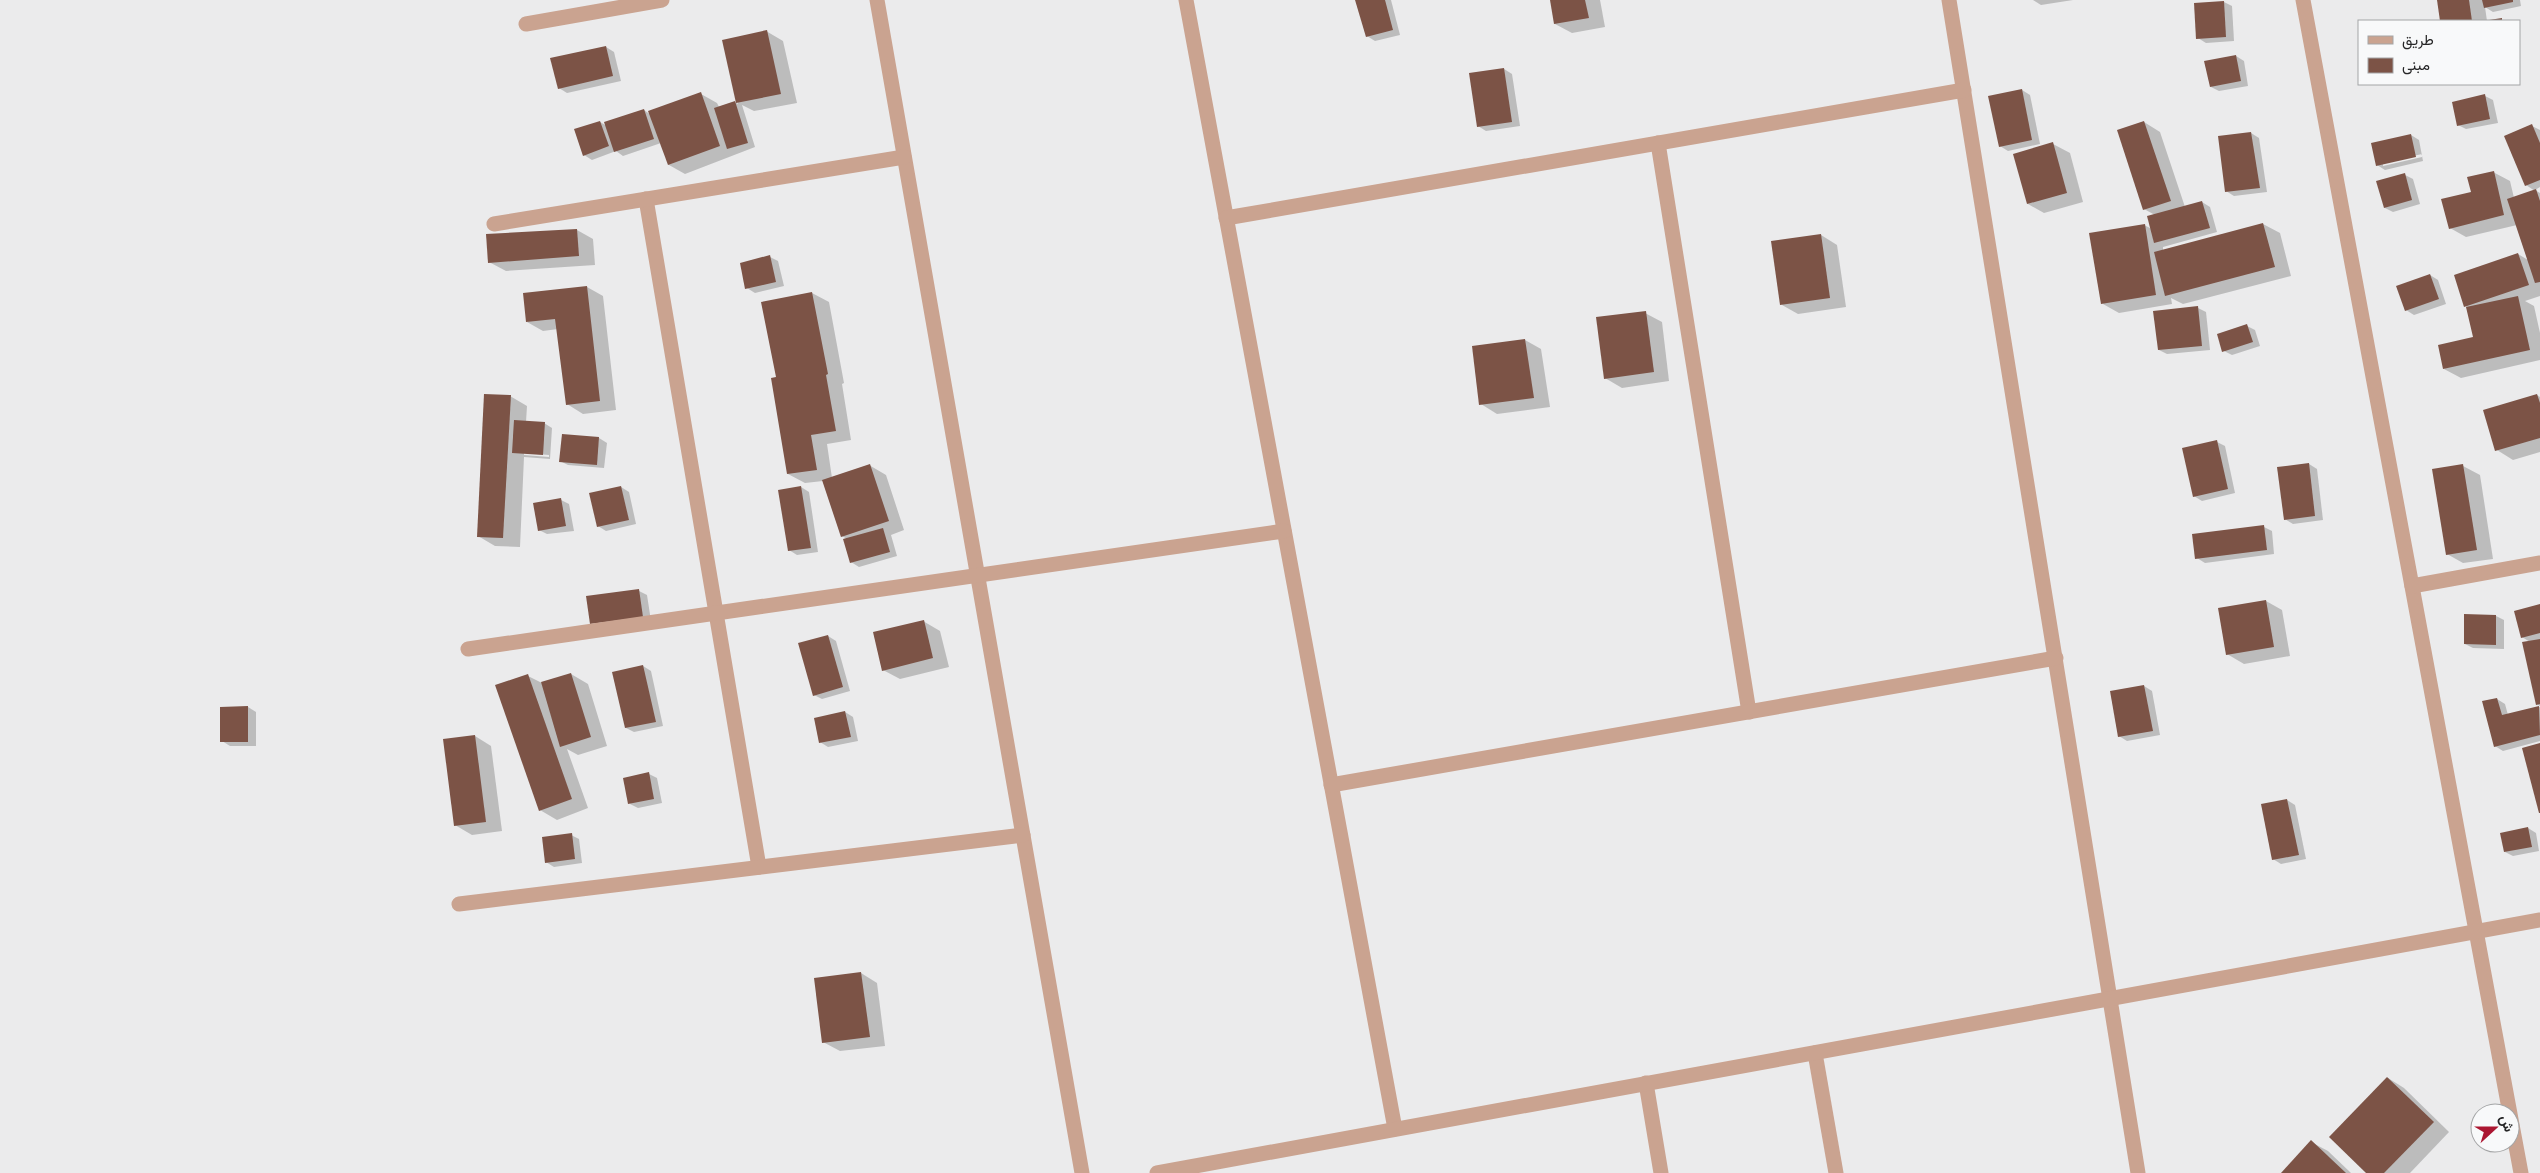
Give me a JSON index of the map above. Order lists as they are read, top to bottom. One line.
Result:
{"legend":["طريق","مبنى"],"north":"right"}
